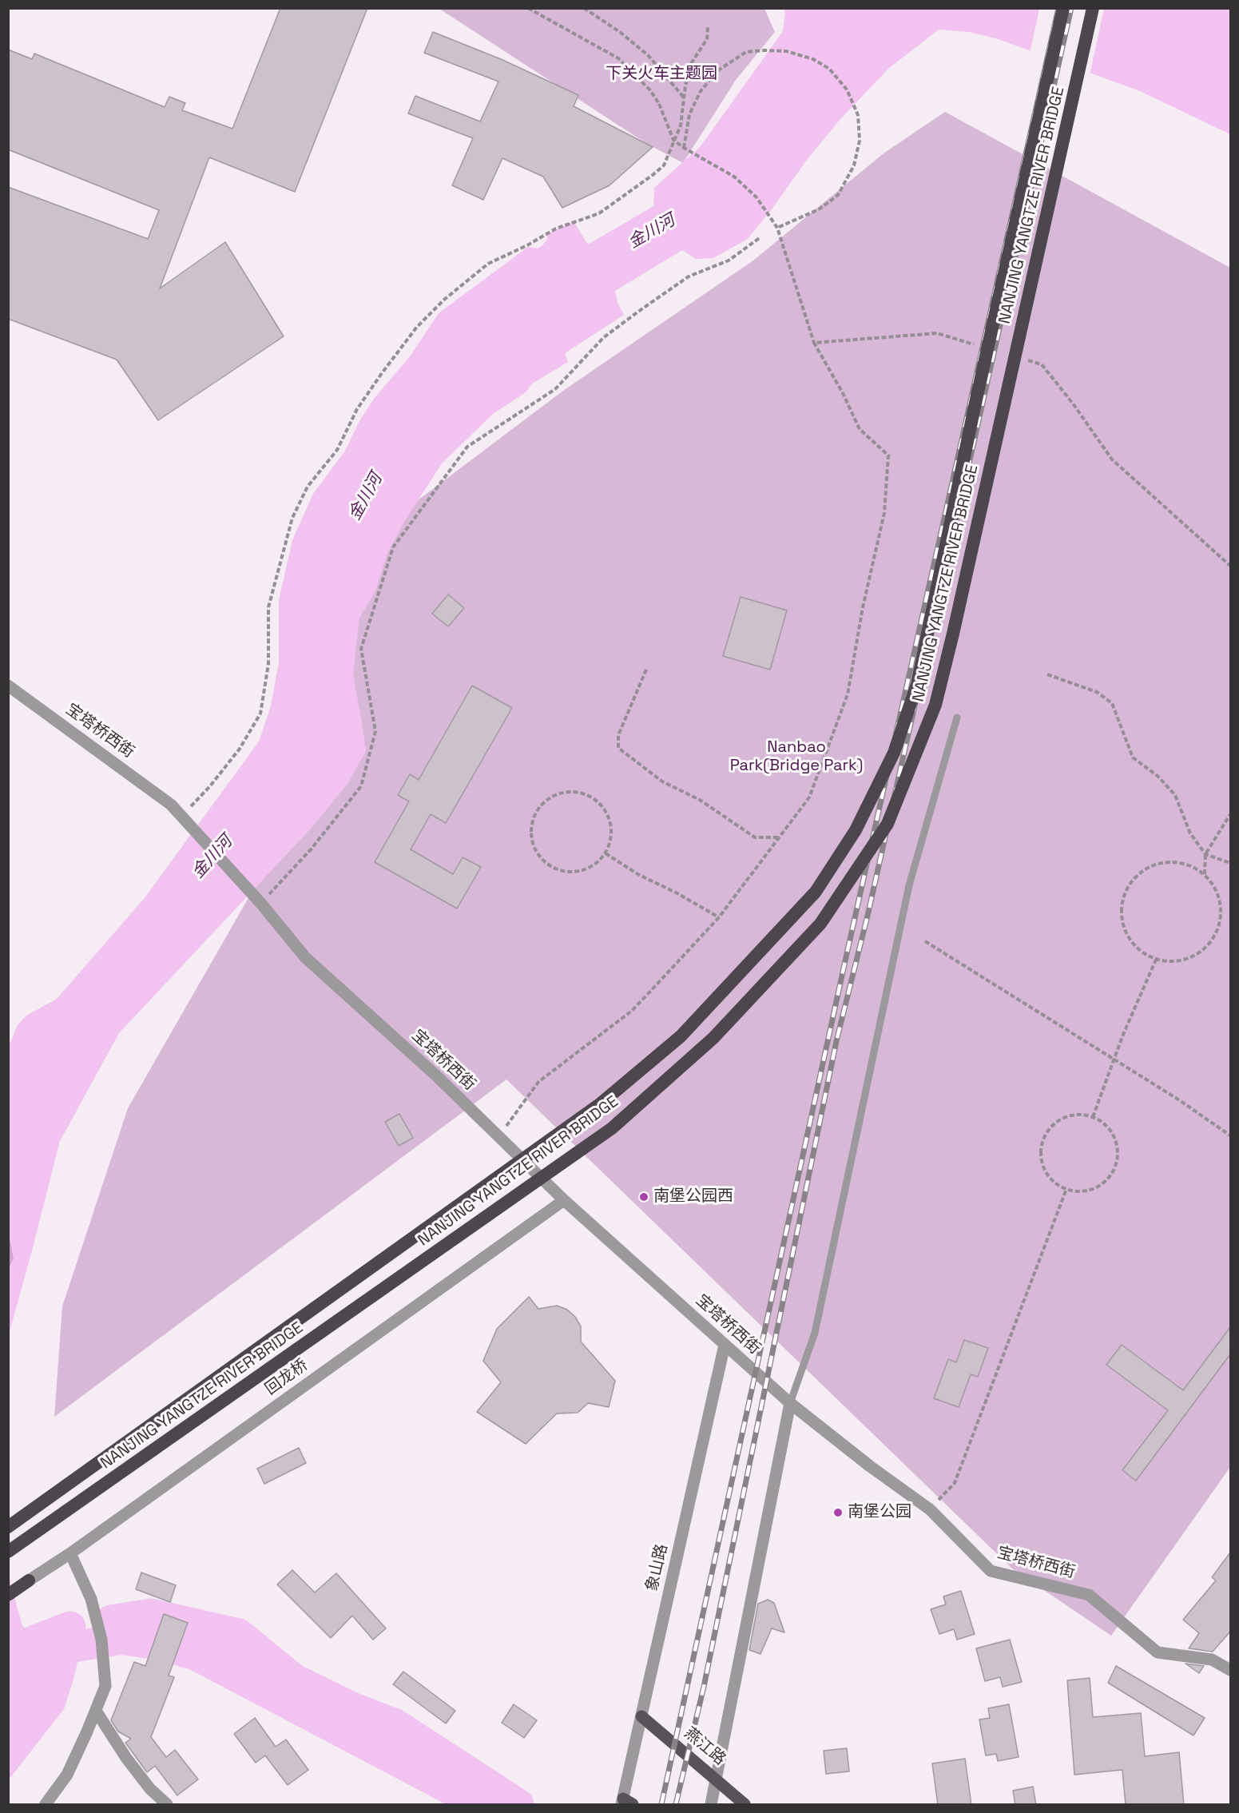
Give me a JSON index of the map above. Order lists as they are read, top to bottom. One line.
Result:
{"streets":{"highway":["NANJING YANGTZE RIVER BRIDGE"],"main road":["燕江路"],"street":["宝塔桥西街","回龙桥","象山路"]},"crossings":[["宝塔桥西街","回龙桥"],["宝塔桥西街","象山路"],["象山路","燕江路"]],"water":["金川河"],"parks":["下关火车主题园","Nanbao Park(Bridge Park)"],"places":["南堡公园西","南堡公园"]}
